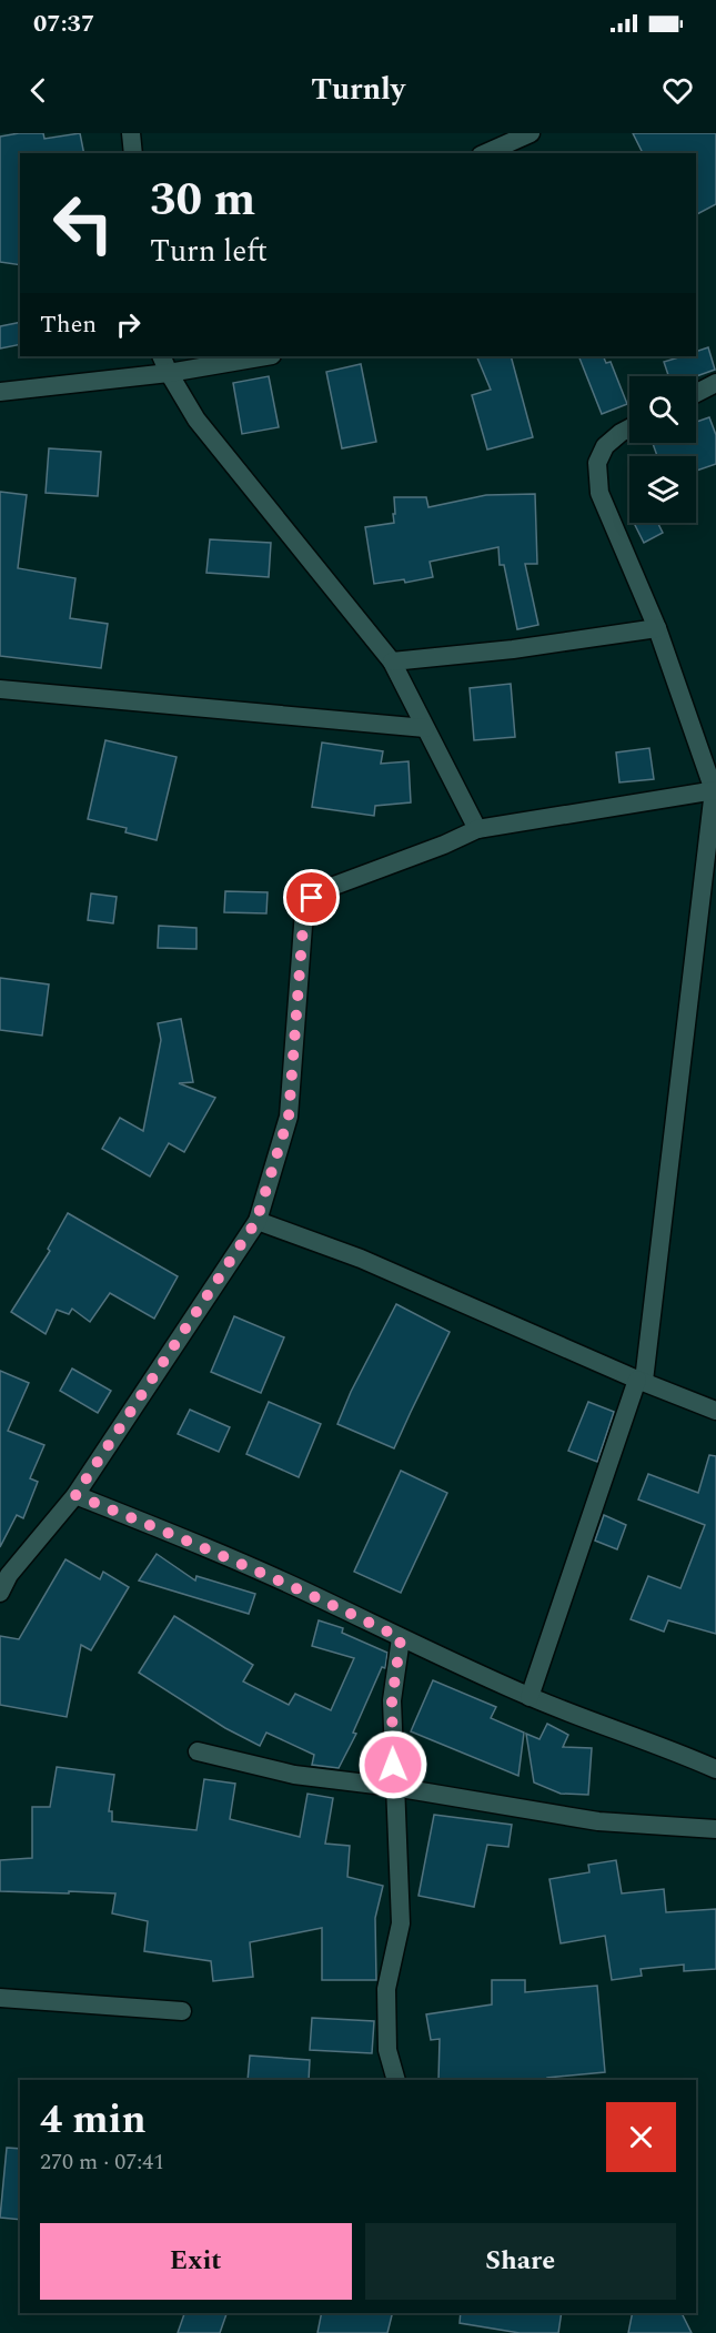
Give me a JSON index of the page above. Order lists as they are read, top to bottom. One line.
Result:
{"page":{"status":"07:37","header":"Turnly","turn":["30 m","Turn left"],"then":"Then","heading":["4 min","270 m · 07:41"],"buttons":["Exit","Share"]}}
